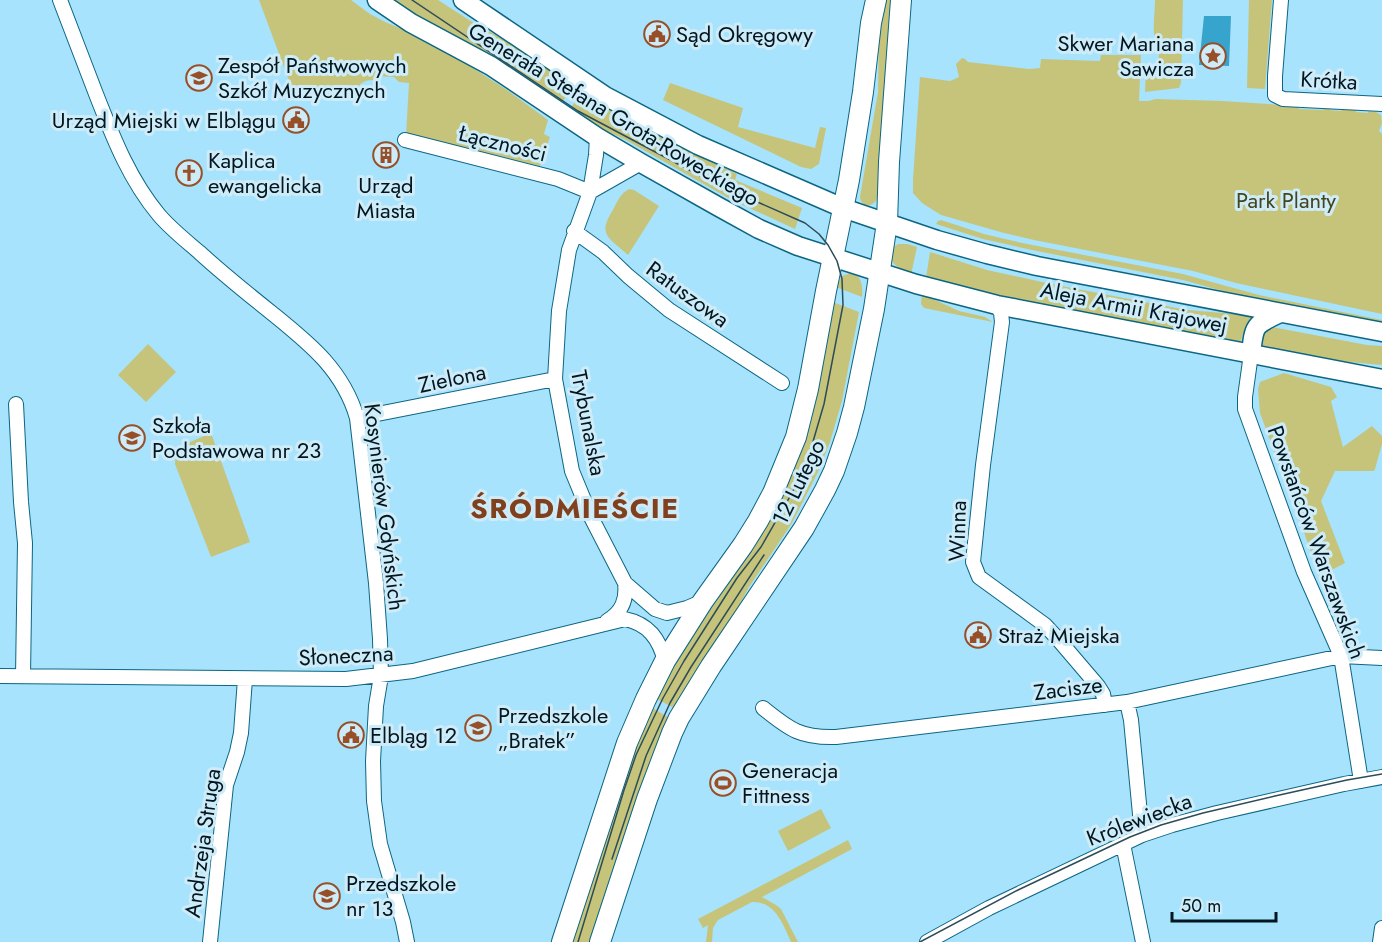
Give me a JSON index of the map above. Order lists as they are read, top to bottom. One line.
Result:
{"streets":{"main road":["12 Lutego"],"street":["Krótka","Generała Stefana Grota-Roweckiego","Łączności","Ratuszowa","Aleja Armii Krajowej","Zielona","Trybunalska","Kosynierów Gdyńskich","Winna","Powstańców Warszawskich","Słoneczna","Zacisze","Królewiecka","Andrzeja Struga"]},"crossings":[["Generała Stefana Grota-Roweckiego","Aleja Armii Krajowej"],["Generała Stefana Grota-Roweckiego","Trybunalska"],["Generała Stefana Grota-Roweckiego","12 Lutego"],["Łączności","Trybunalska"],["Ratuszowa","Trybunalska"],["Aleja Armii Krajowej","12 Lutego"],["Aleja Armii Krajowej","Winna"],["Aleja Armii Krajowej","Powstańców Warszawskich"],["Zielona","Trybunalska"],["Zielona","Kosynierów Gdyńskich"],["12 Lutego","Słoneczna"],["Kosynierów Gdyńskich","Słoneczna"],["Winna","Zacisze"],["Powstańców Warszawskich","Zacisze"],["Powstańców Warszawskich","Królewiecka"],["Słoneczna","Andrzeja Struga"]],"districts":["ŚRÓDMIEŚCIE"],"parks":["Park Planty"],"places":{"public building":["Sąd Okręgowy","Urząd Miejski w Elblągu","Straż Miejska","Elbląg 12"],"place":["Skwer Mariana Sawicza"],"school or university":["Zespół Państwowych Szkół Muzycznych","Szkoła Podstawowa nr 23","Przedszkole „Bratek”","Przedszkole nr 13"],"building":["Urząd Miasta"],"church":["Kaplica ewangelicka"],"sports":["Generacja Fittness"]},"scale_bar":"50 m"}
